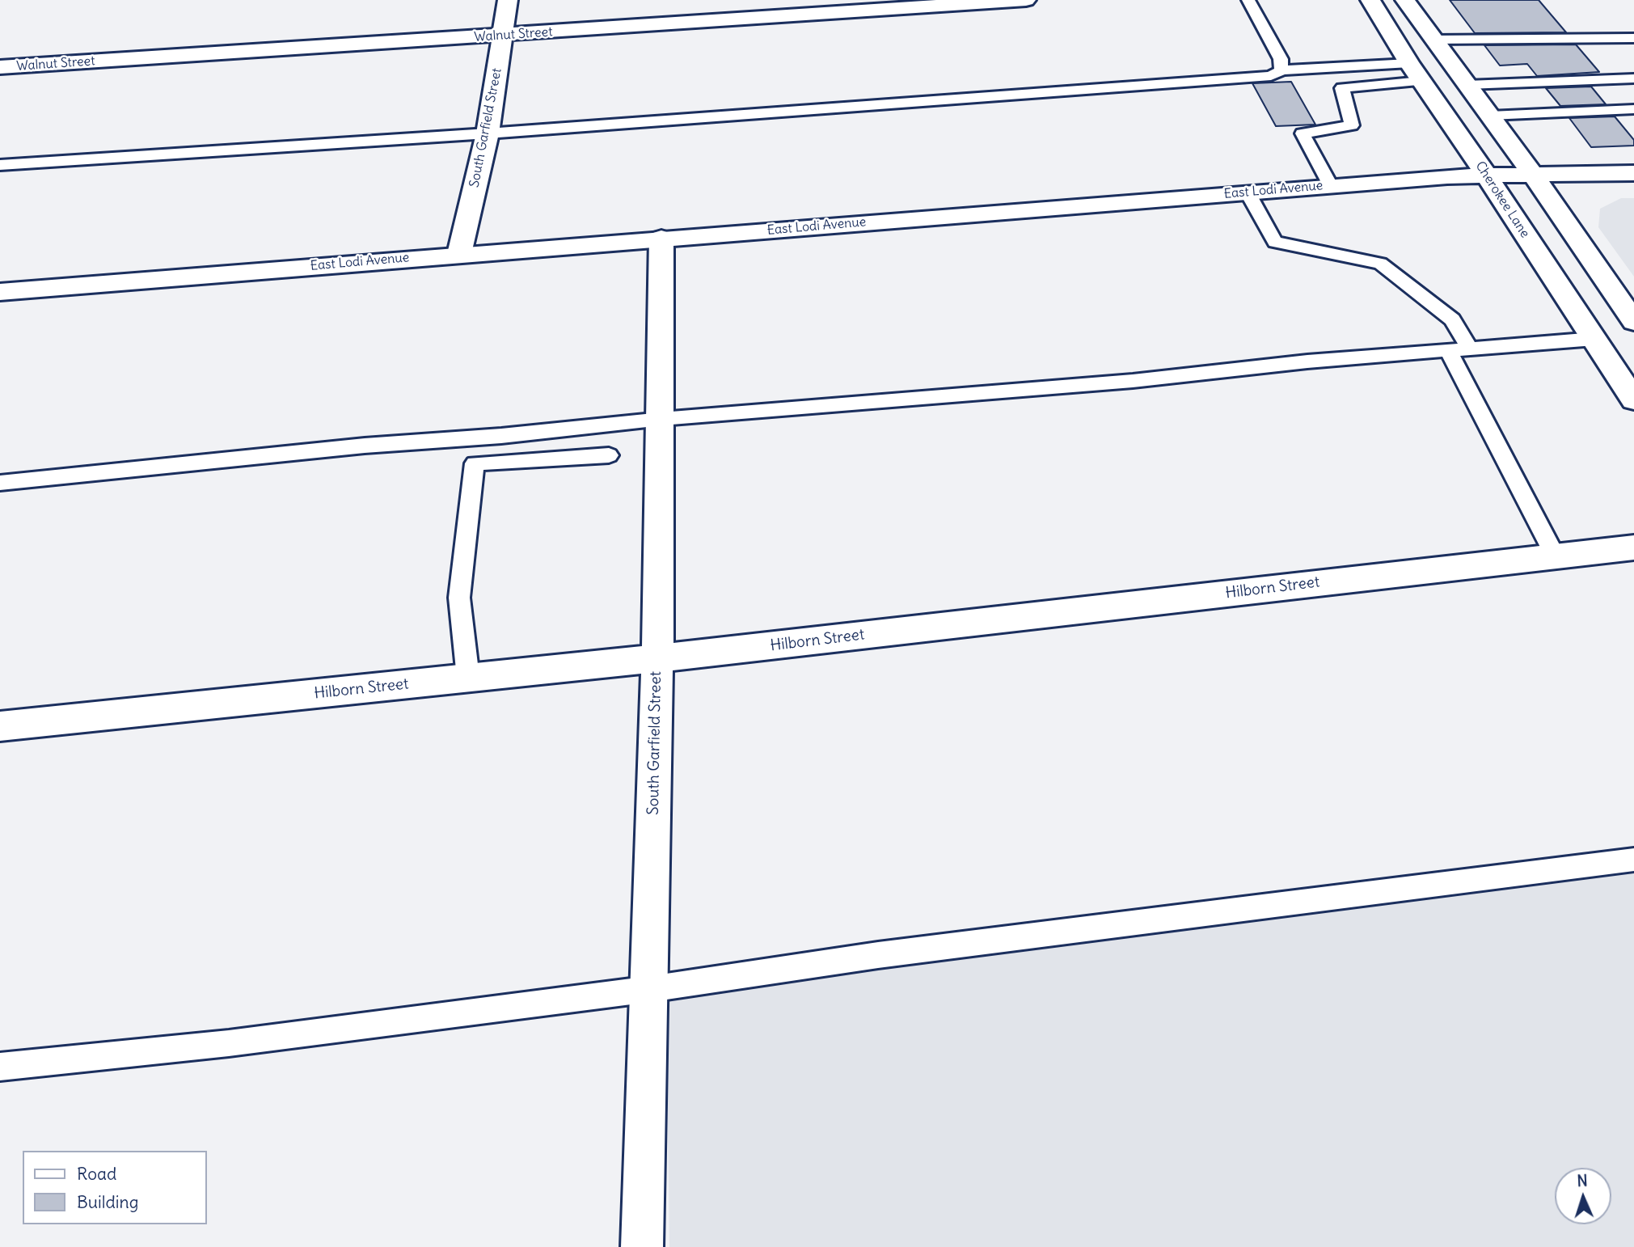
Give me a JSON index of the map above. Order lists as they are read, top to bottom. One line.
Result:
{"streets":{"street":["Walnut Street","South Garfield Street","East Lodi Avenue","Cherokee Lane","Hilborn Street"]},"crossings":[["Walnut Street","South Garfield Street"],["South Garfield Street","East Lodi Avenue"],["South Garfield Street","Hilborn Street"],["East Lodi Avenue","Cherokee Lane"]],"legend":["Road","Building"],"north":"top"}
